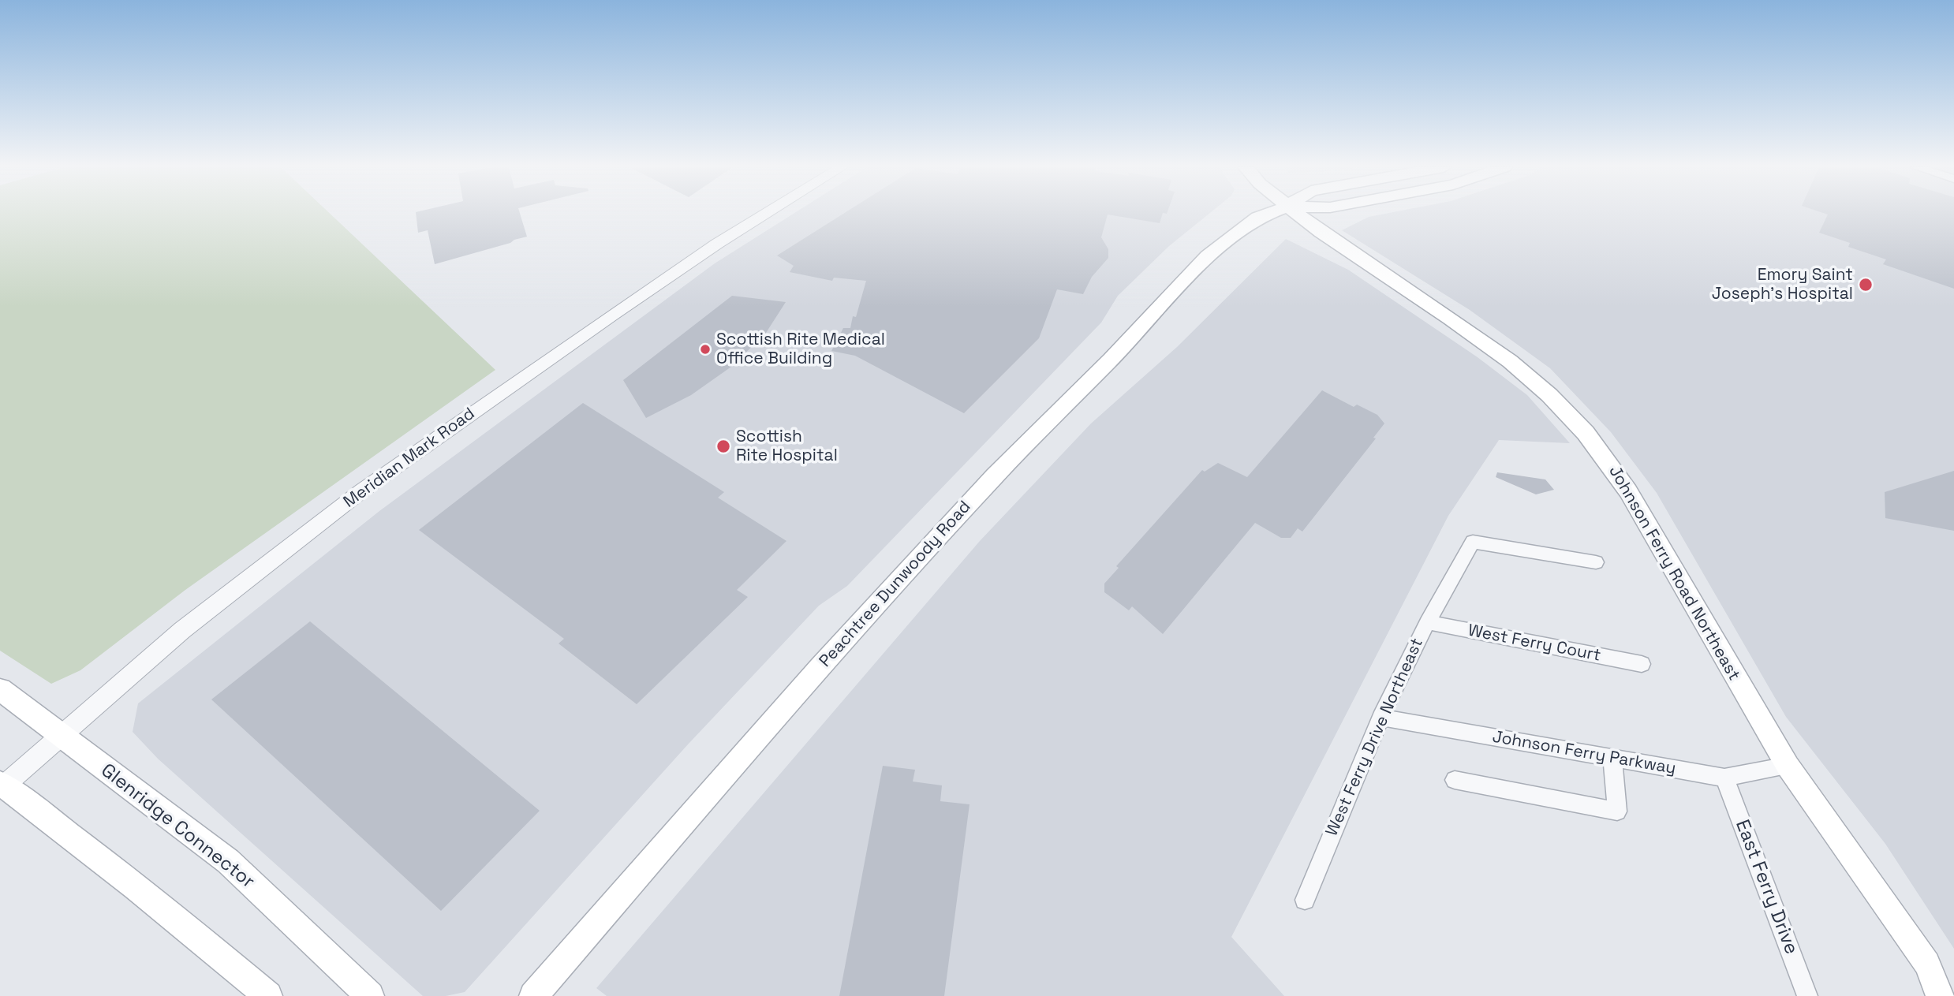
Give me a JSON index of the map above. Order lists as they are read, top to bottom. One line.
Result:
{"streets":{"main road":["Johnson Ferry Road Northeast","Peachtree Dunwoody Road","Glenridge Connector"],"street":["Meridian Mark Road","West Ferry Court","West Ferry Drive Northeast","Johnson Ferry Parkway","East Ferry Drive"]},"crossings":[["Meridian Mark Road","Glenridge Connector"],["Johnson Ferry Road Northeast","Johnson Ferry Parkway"],["West Ferry Court","West Ferry Drive Northeast"],["West Ferry Drive Northeast","Johnson Ferry Parkway"],["Johnson Ferry Parkway","East Ferry Drive"]],"places":["Emory Saint Joseph's Hospital","Scottish Rite Medical Office Building","Scottish Rite Hospital"]}
